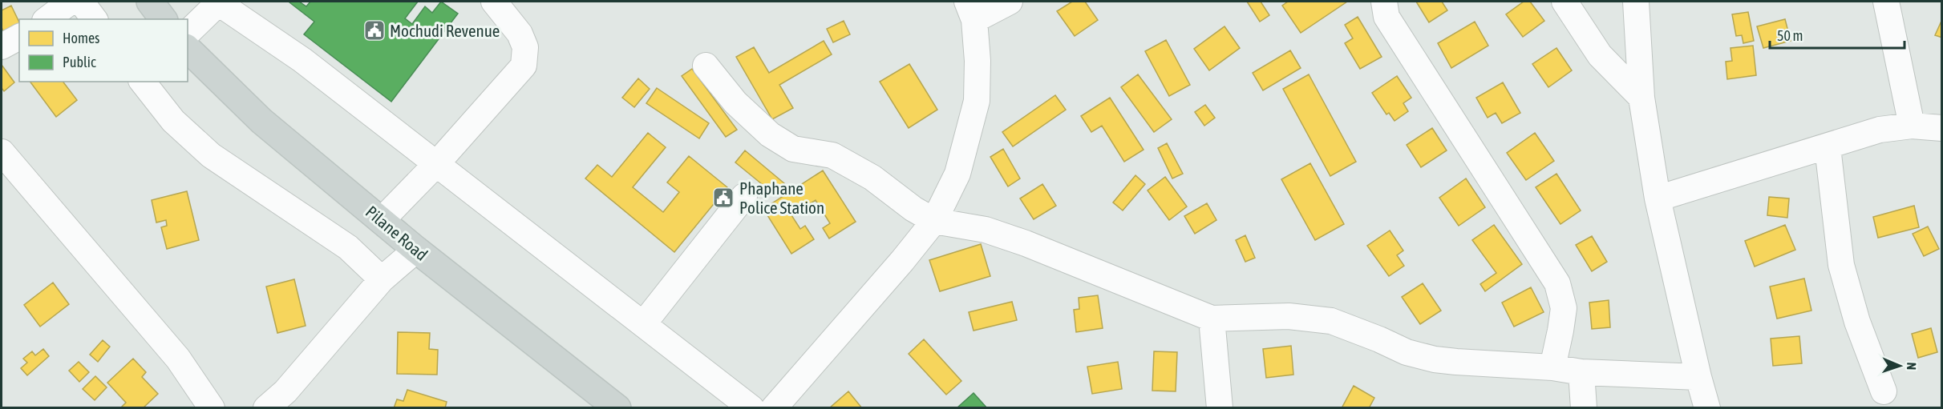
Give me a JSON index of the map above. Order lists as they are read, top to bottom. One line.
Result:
{"streets":{"main road":["Pilane Road"]},"places":{"public building":["Mochudi Revenue","Phaphane Police Station"]},"legend":["Homes","Public"],"scale_bar":"50 m","north":"right"}
